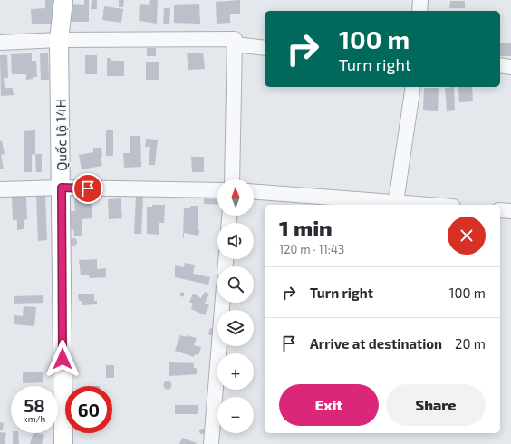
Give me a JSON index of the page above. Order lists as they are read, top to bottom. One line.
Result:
{"streets":{"main road":["Quốc lộ 14H"]},"north":"top","page":{"turn":["100 m","Turn right"],"map_buttons":["+","−"],"heading":["1 min","120 m · 11:43"],"list":[{"name":"Turn right","value":"100 m"},{"name":"Arrive at destination","value":"20 m"}],"buttons":["Exit","Share"],"speed":"58 km/h","limit":"60"}}
